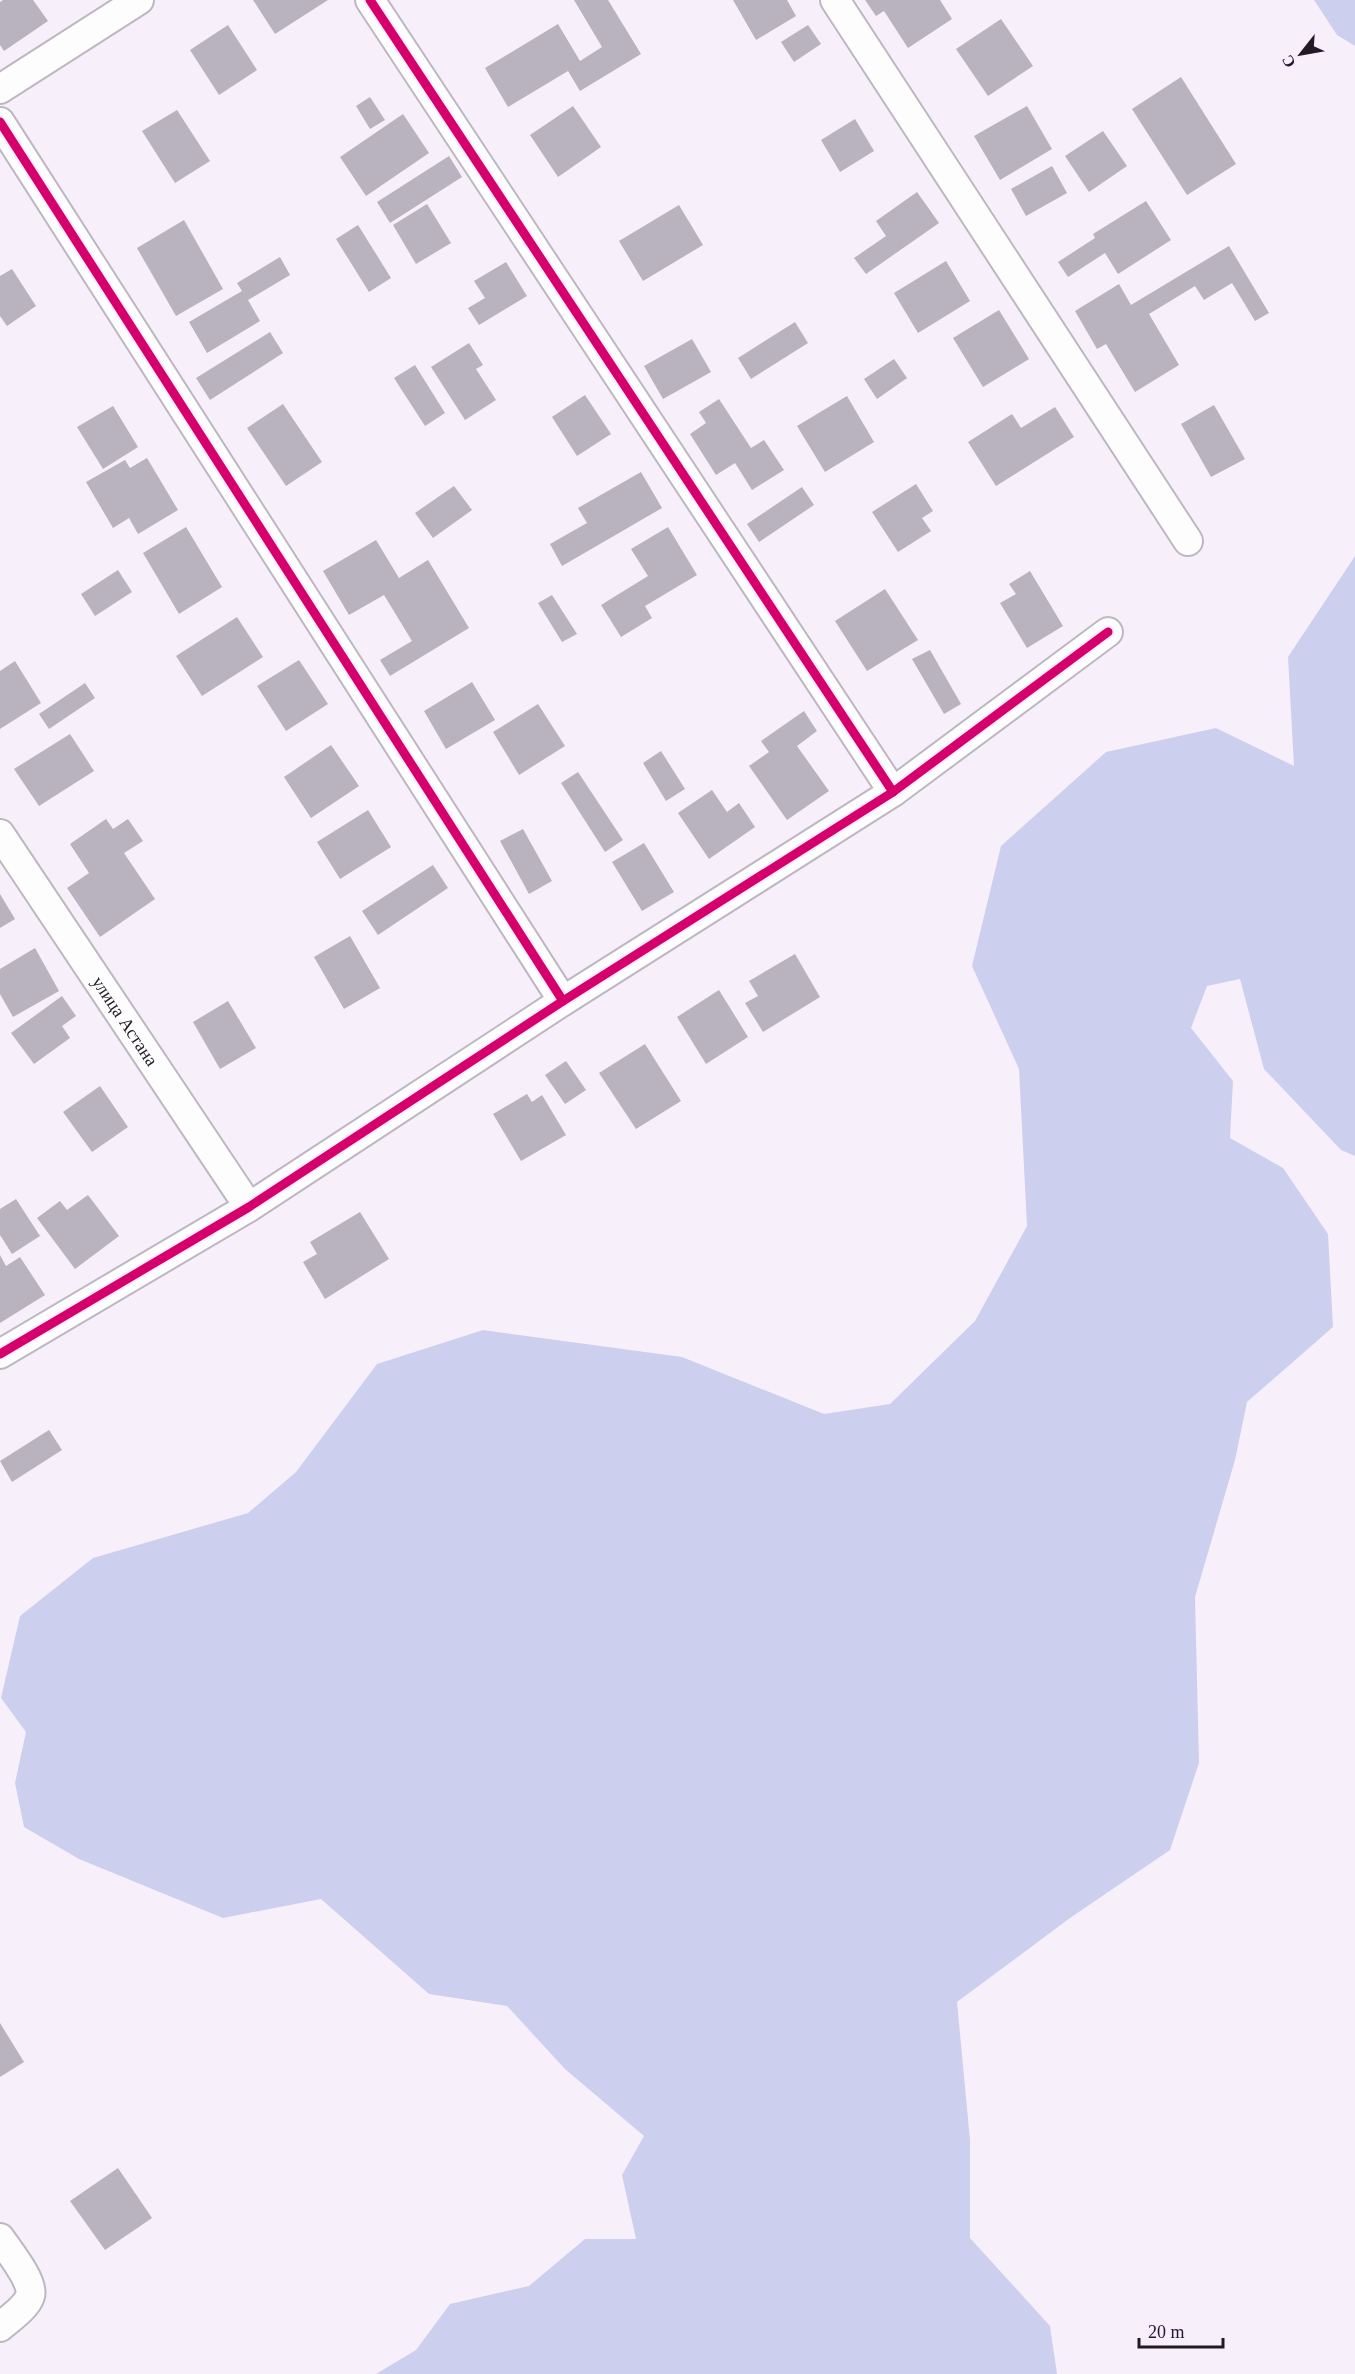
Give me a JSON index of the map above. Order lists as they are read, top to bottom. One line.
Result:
{"streets":{"street":["улица Астана"]},"scale_bar":"20 m","north":"bottom left"}
